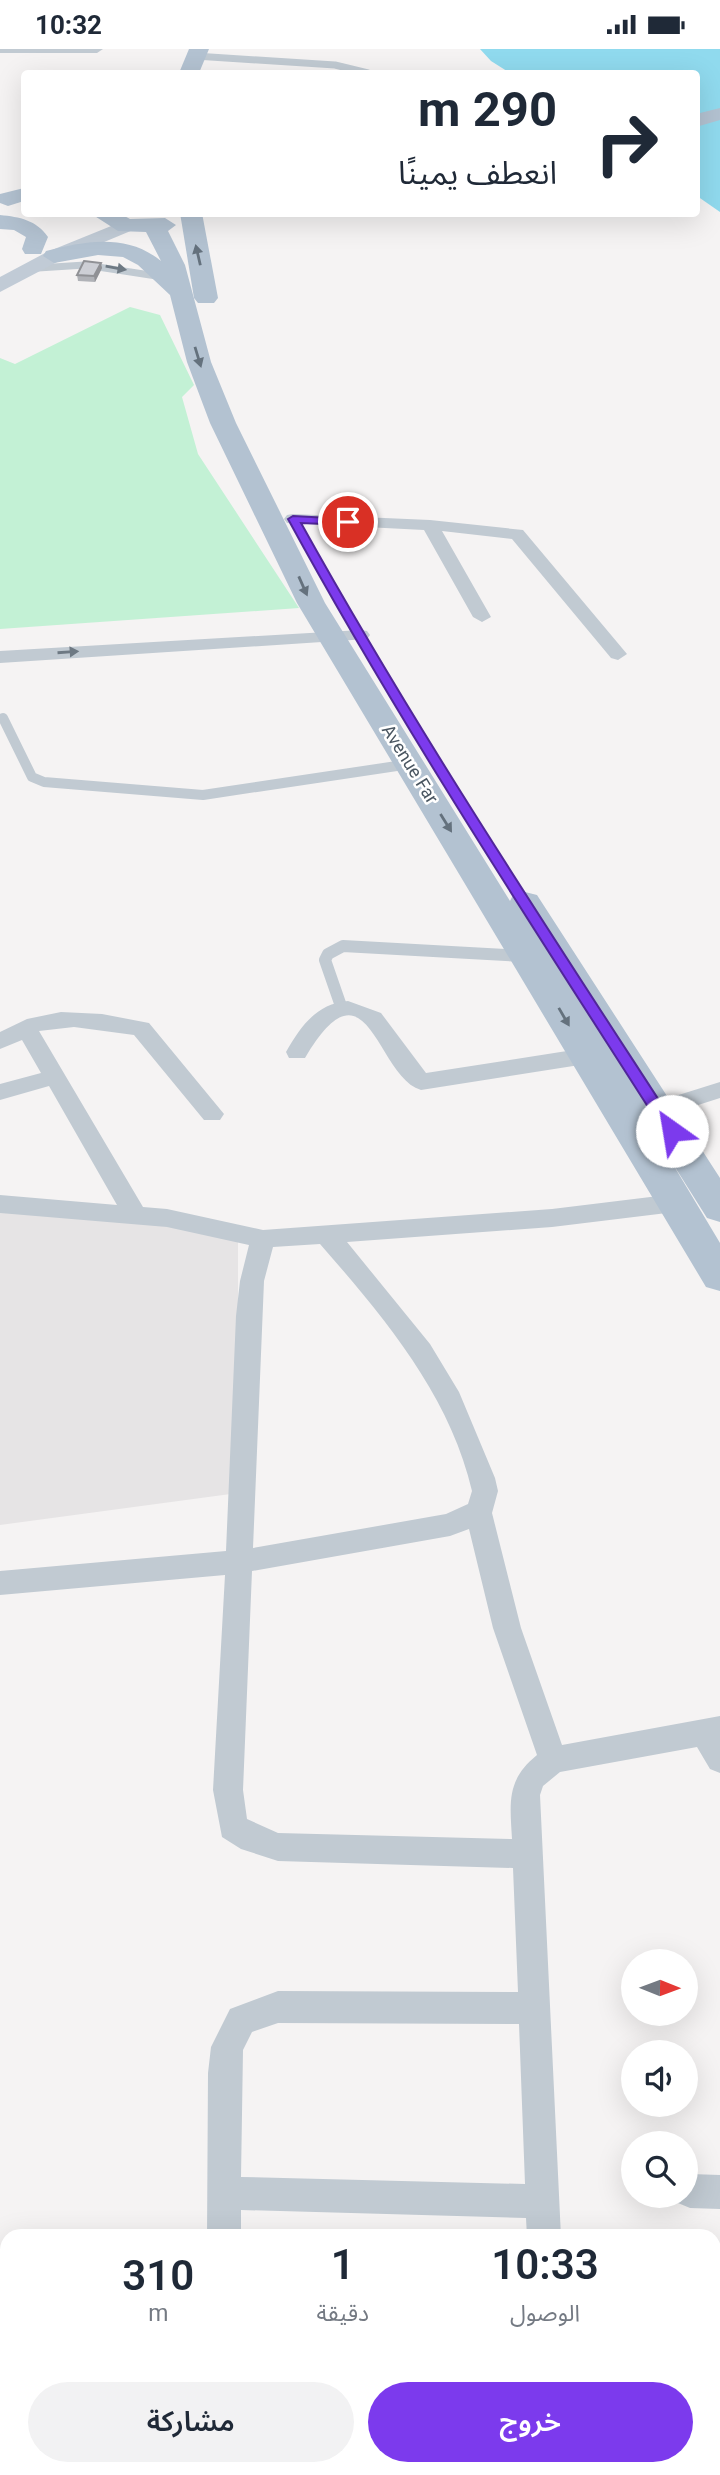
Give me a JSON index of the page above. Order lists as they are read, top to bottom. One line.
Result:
{"streets":{"main road":["Avenue Far"]},"north":"right","page":{"status":"10:32","turn":["290 m","انعطف يمينًا"],"eta":["10:33","الوصول","1","دقيقة","310","m"],"buttons":["خروج","مشاركة"]}}
